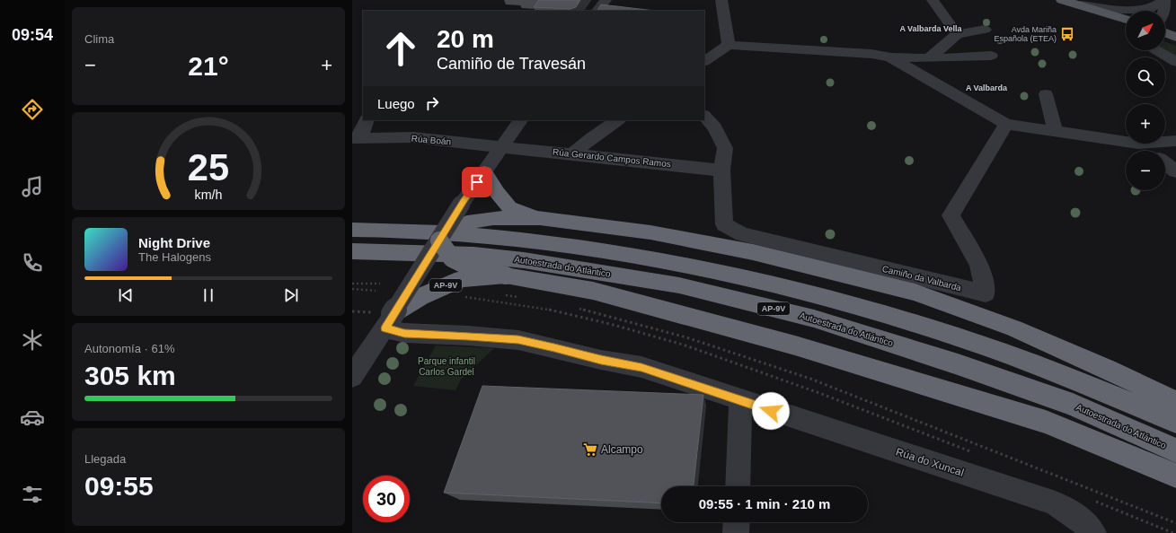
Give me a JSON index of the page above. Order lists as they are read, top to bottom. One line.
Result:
{"streets":{"highway":["Autoestrada do Atlántico","AP-9V"],"street":["Rúa Boán","Rúa Gerardo Campos Ramos","Camiño da Valbarda","Rúa do Xuncal"]},"crossings":[["Rúa Boán","Rúa Gerardo Campos Ramos"],["Rúa Gerardo Campos Ramos","Camiño da Valbarda"],["AP-9V","Rúa do Xuncal"]],"districts":["A Valbarda Vella","A Valbarda"],"parks":["Parque infantil Carlos Gardel"],"places":{"bus stop":["Avda Mariña Española (ETEA)"],"supermarket":["Alcampo"]},"north":"top right","page":{"tabs":"09:54","tile":["Clima",["Autonomía · 61%","305 km"],["Llegada","09:55"]],"map_buttons":["+","−"],"turn":["20 m","Camiño de Travesán"],"heat":["−","21°","+"],"then":"Luego","song":["Night Drive","The Halogens"],"limit":"30","trip":"09:55 · 1 min · 210 m","gauge":["25","km/h"]}}
